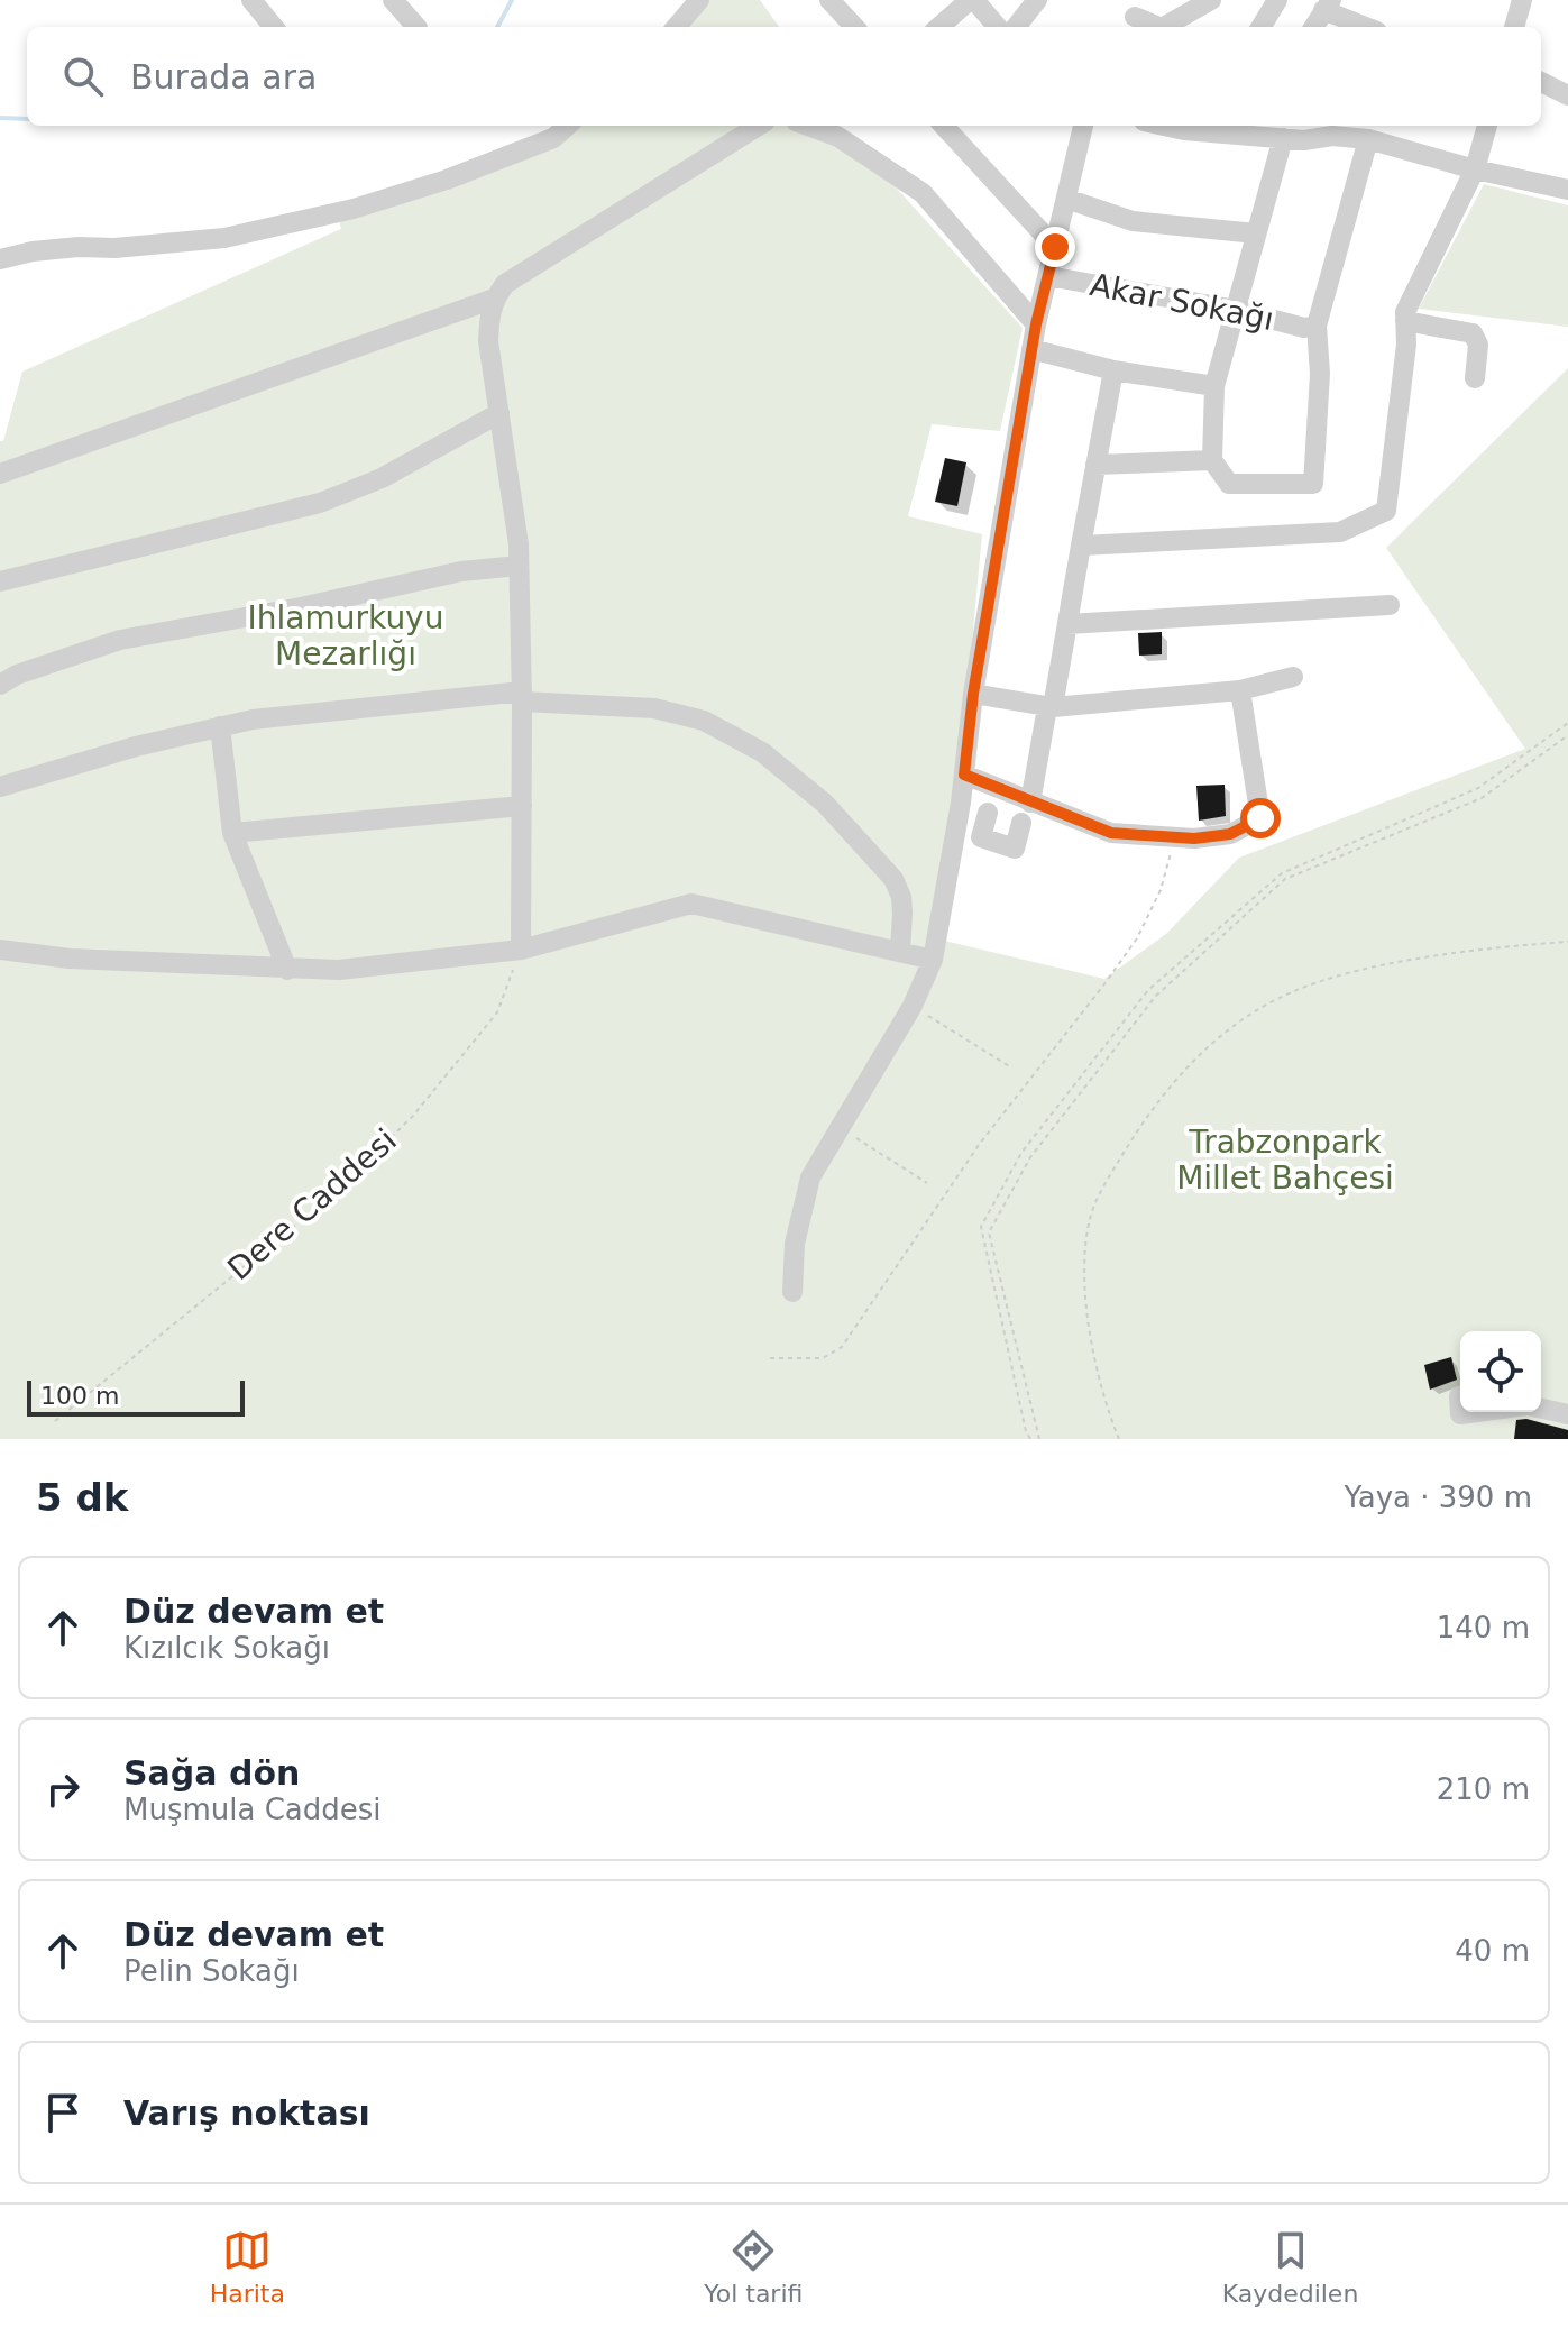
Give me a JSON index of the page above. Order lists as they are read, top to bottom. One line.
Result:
{"streets":{"street":["Akar Sokağı"],"path":["Dere Caddesi"]},"parks":["Ihlamurkuyu Mezarlığı","Trabzonpark Millet Bahçesi"],"scale_bar":"100 m","page":{"search":"Burada ara","scale":"100 m","heading":["5 dk","Yaya · 390 m"],"list":[["Düz devam et","Kızılcık Sokağı","140 m"],["Sağa dön","Muşmula Caddesi","210 m"],["Düz devam et","Pelin Sokağı","40 m"],"Varış noktası"],"nav":["Harita","Yol tarifi","Kaydedilen"]}}
